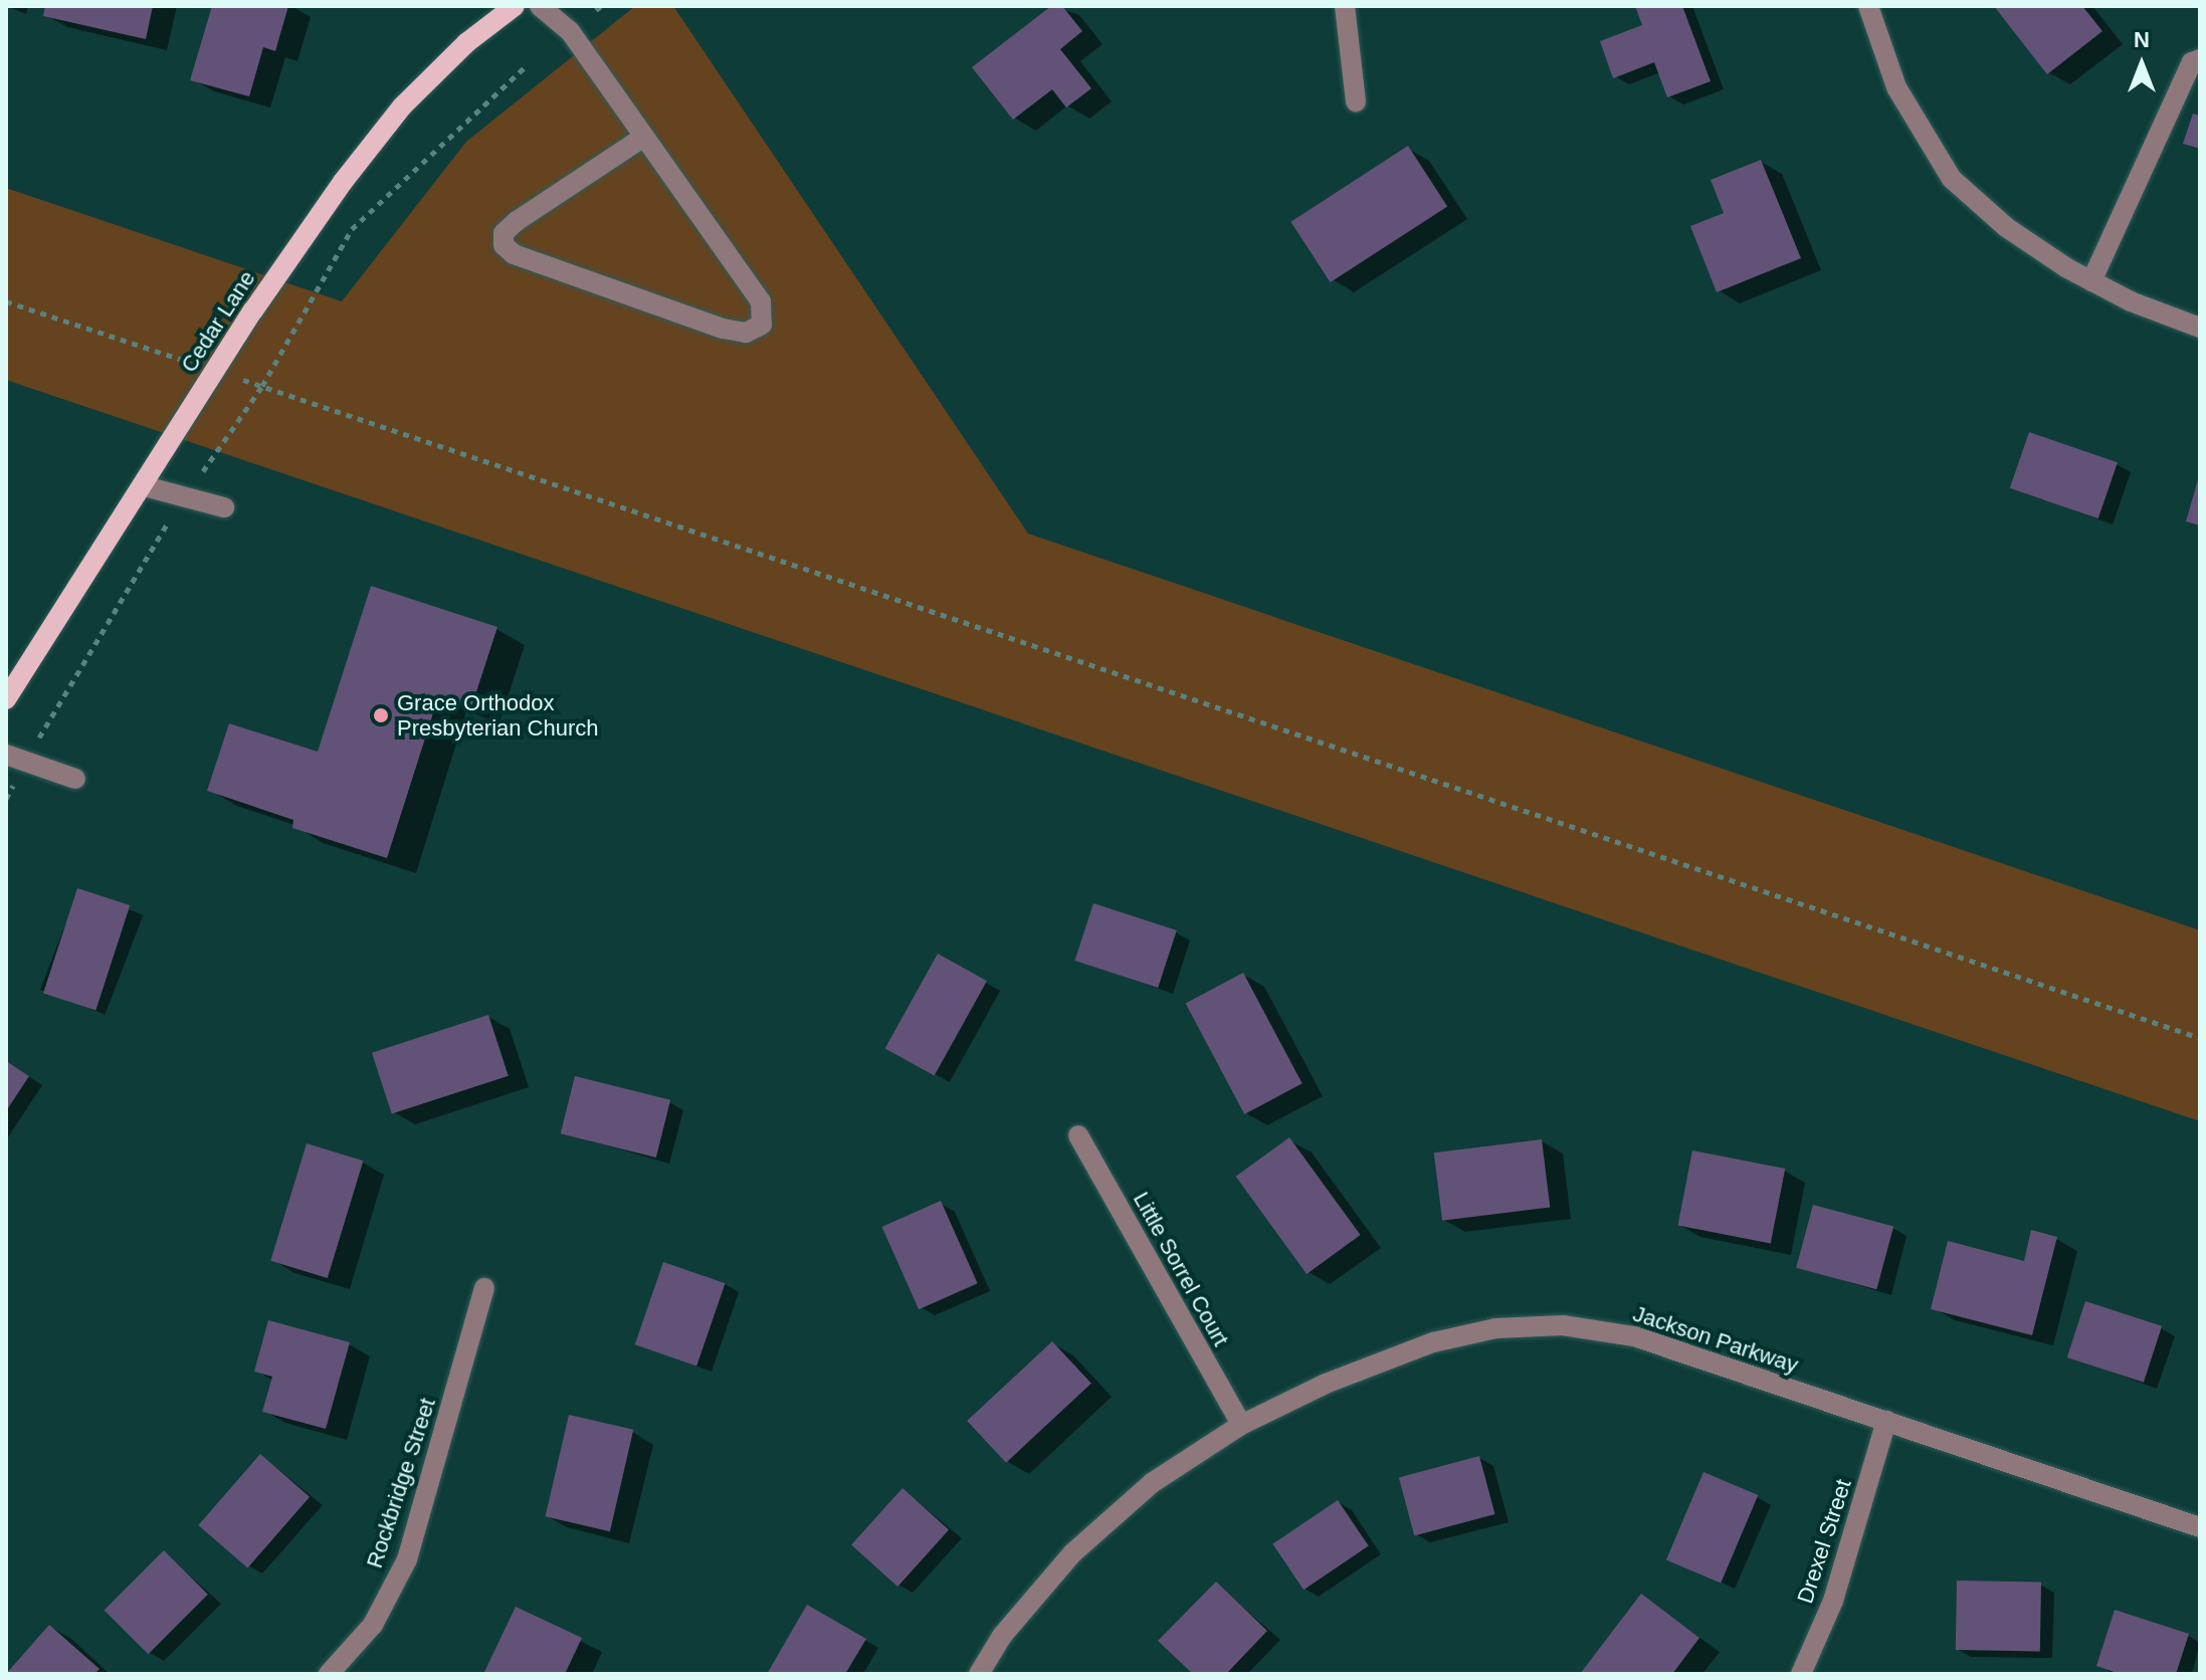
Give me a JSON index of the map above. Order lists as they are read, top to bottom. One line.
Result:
{"streets":{"main road":["Cedar Lane"],"street":["Little Sorrel Court","Jackson Parkway","Rockbridge Street","Drexel Street"]},"crossings":[["Little Sorrel Court","Jackson Parkway"],["Jackson Parkway","Drexel Street"]],"places":["Grace Orthodox Presbyterian Church"],"north":"top"}
